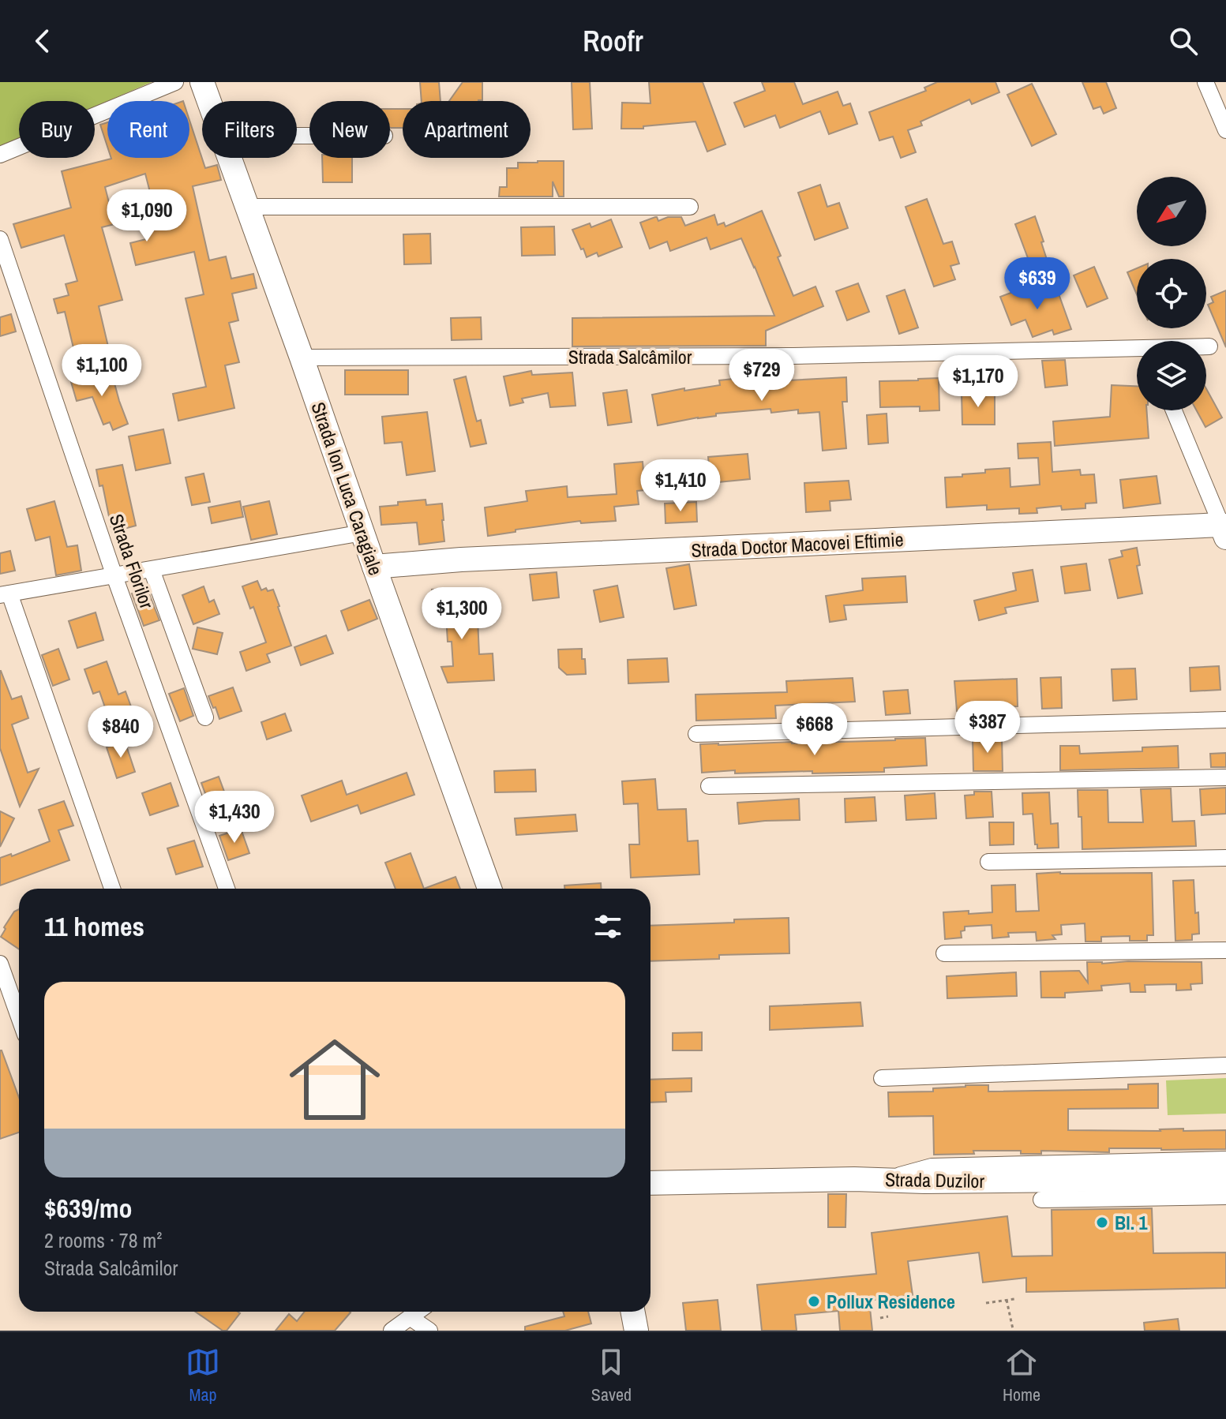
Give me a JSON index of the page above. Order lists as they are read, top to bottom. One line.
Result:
{"streets":{"street":["Strada Salcâmilor","Strada Ion Luca Caragiale","Strada Doctor Macovei Eftimie","Strada Florilor","Strada Duzilor"]},"crossings":[["Strada Salcâmilor","Strada Ion Luca Caragiale"],["Strada Ion Luca Caragiale","Strada Doctor Macovei Eftimie"]],"places":["Bl. 1","Pollux Residence"],"north":"bottom left","page":{"header":"Roofr","chip":["Buy","Rent","Filters","New","Apartment"],"price":["$1,090","$639","$1,100","$729","$1,170","$1,410","$1,300","$387","$668","$840","$1,430"],"heading":"11 homes","list":[{"name":"$639/mo","note":"2 rooms · 78 m² · Strada Salcâmilor"}],"tabs":["Map","Saved","Home"]}}
